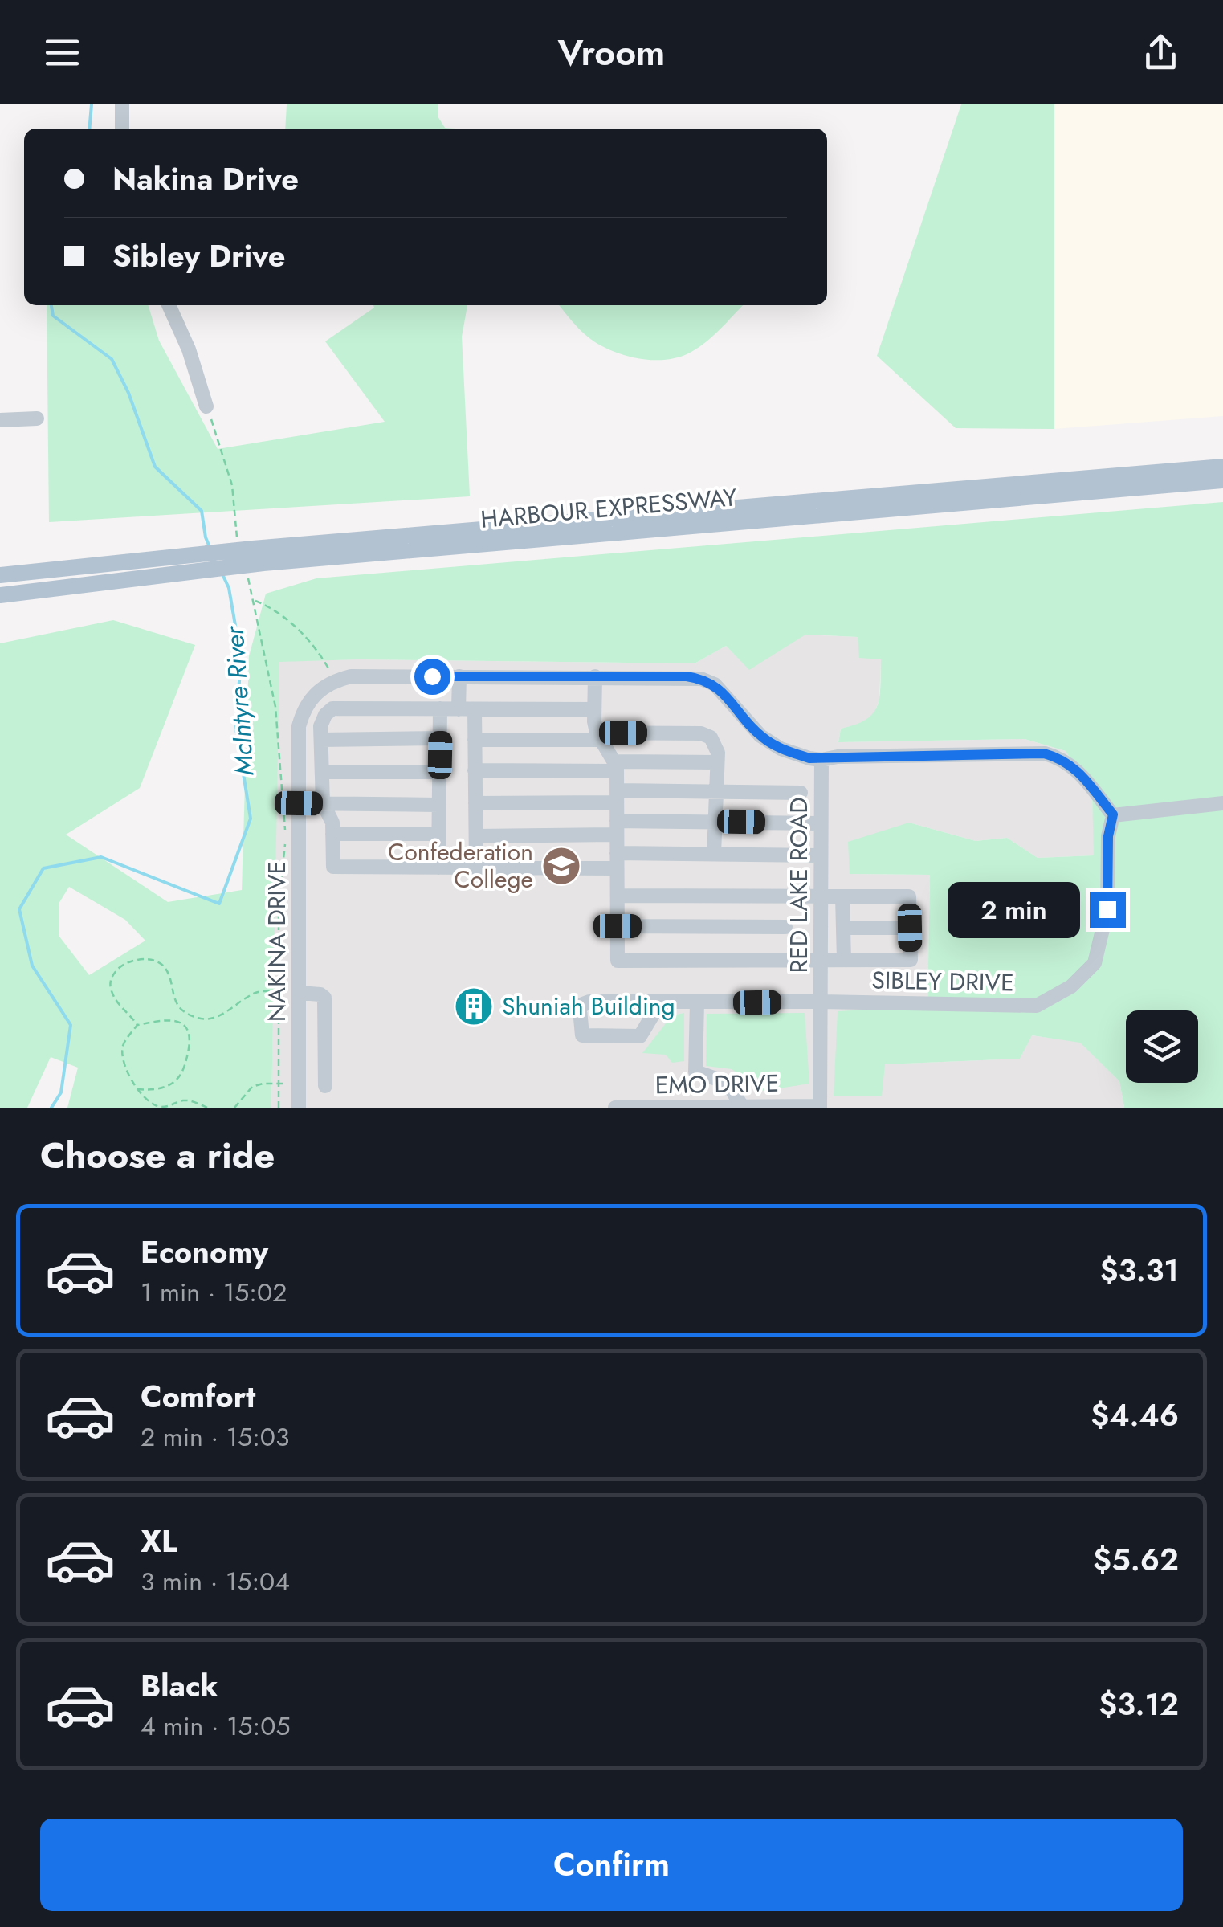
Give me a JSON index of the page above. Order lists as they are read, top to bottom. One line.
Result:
{"streets":{"main road":["HARBOUR EXPRESSWAY"],"street":["RED LAKE ROAD","NAKINA DRIVE","SIBLEY DRIVE","EMO DRIVE"]},"crossings":[["RED LAKE ROAD","SIBLEY DRIVE"],["RED LAKE ROAD","EMO DRIVE"]],"water":["McIntyre River"],"places":{"school or university":["Confederation College"],"building":["Shuniah Building"]},"page":{"header":"Vroom","banner":["Nakina Drive","Sibley Drive"],"bubble":"2 min","heading":"Choose a ride","list":[{"name":"Economy","note":"1 min · 15:02","value":"$3.31"},{"name":"Comfort","note":"2 min · 15:03","value":"$4.46"},{"name":"XL","note":"3 min · 15:04","value":"$5.62"},{"name":"Black","note":"4 min · 15:05","value":"$3.12"}],"buttons":"Confirm"}}
